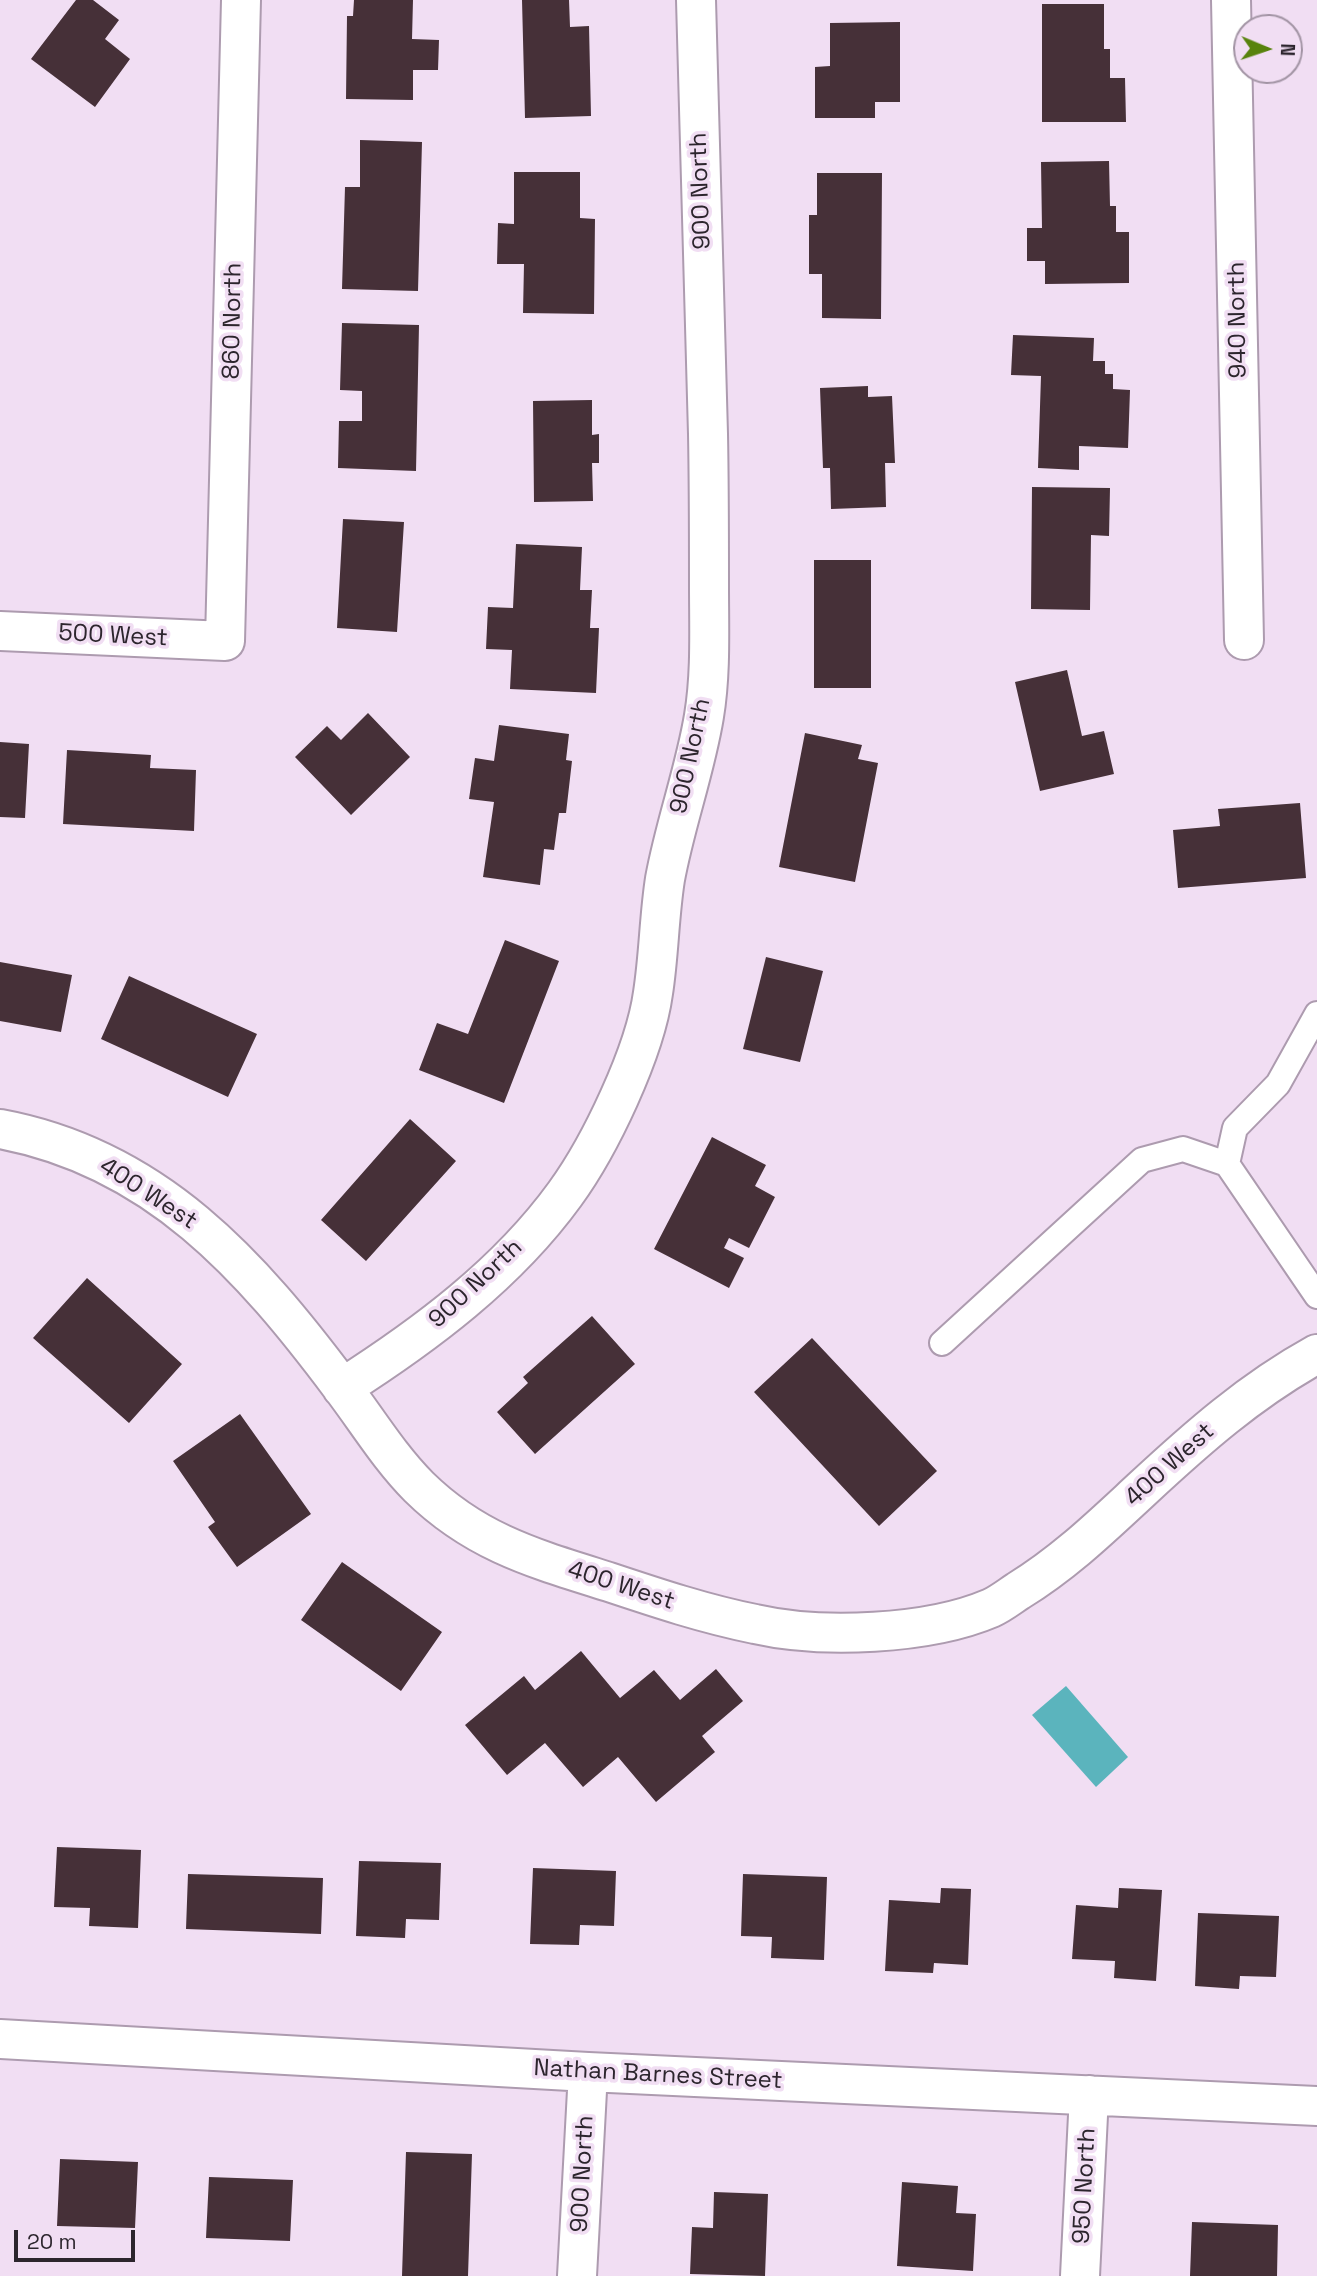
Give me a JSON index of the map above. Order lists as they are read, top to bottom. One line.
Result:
{"streets":{"street":["900 North","940 North","860 North","500 West","400 West","Nathan Barnes Street","950 North"]},"crossings":[["900 North","400 West"],["900 North","Nathan Barnes Street"],["860 North","500 West"],["Nathan Barnes Street","950 North"]],"scale_bar":"20 m","north":"right"}
